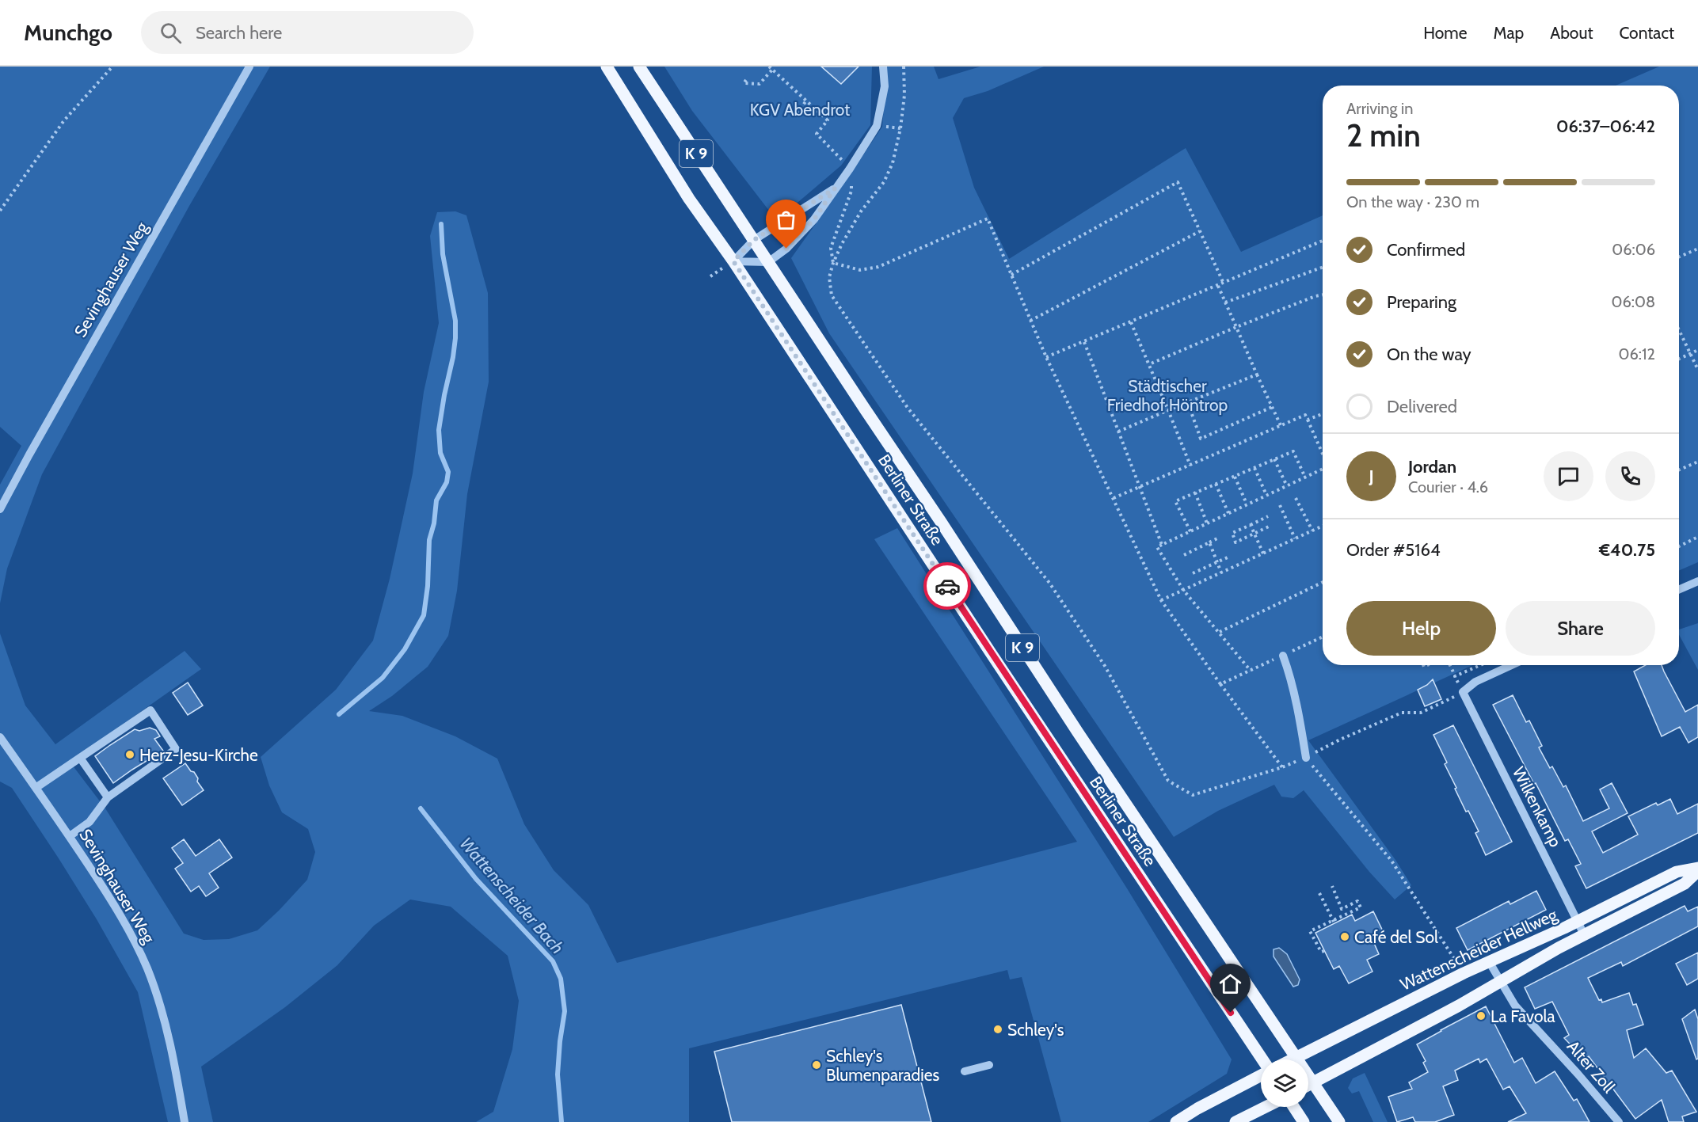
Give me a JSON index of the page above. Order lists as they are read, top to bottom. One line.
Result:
{"streets":{"main road":["K 9","Berliner Straße","Wattenscheider Hellweg"],"street":["Sevinghauser Weg","Wilkenkamp","Alter Zoll"]},"crossings":[["Berliner Straße","Wattenscheider Hellweg"],["Wilkenkamp","Wattenscheider Hellweg"],["Wattenscheider Hellweg","Alter Zoll"]],"water":["Wattenscheider Bach"],"parks":["KGV Abendrot","Städtischer Friedhof Höntrop"],"places":["Herz-Jesu-Kirche","Café del Sol","La Favola","Schley's","Schley's Blumenparadies"],"page":{"header":"Munchgo","search":"Search here","nav":["Home","Map","About","Contact"],"heading":["2 min","Arriving in","06:37–06:42"],"panel":["Jordan","Courier · 4.6","Order #5164","€40.75"],"bar":"On the way · 230 m","list":[["Confirmed","06:06"],["Preparing","06:08"],["On the way","06:12"],"Delivered"],"round":"J","buttons":["Help","Share"]}}
